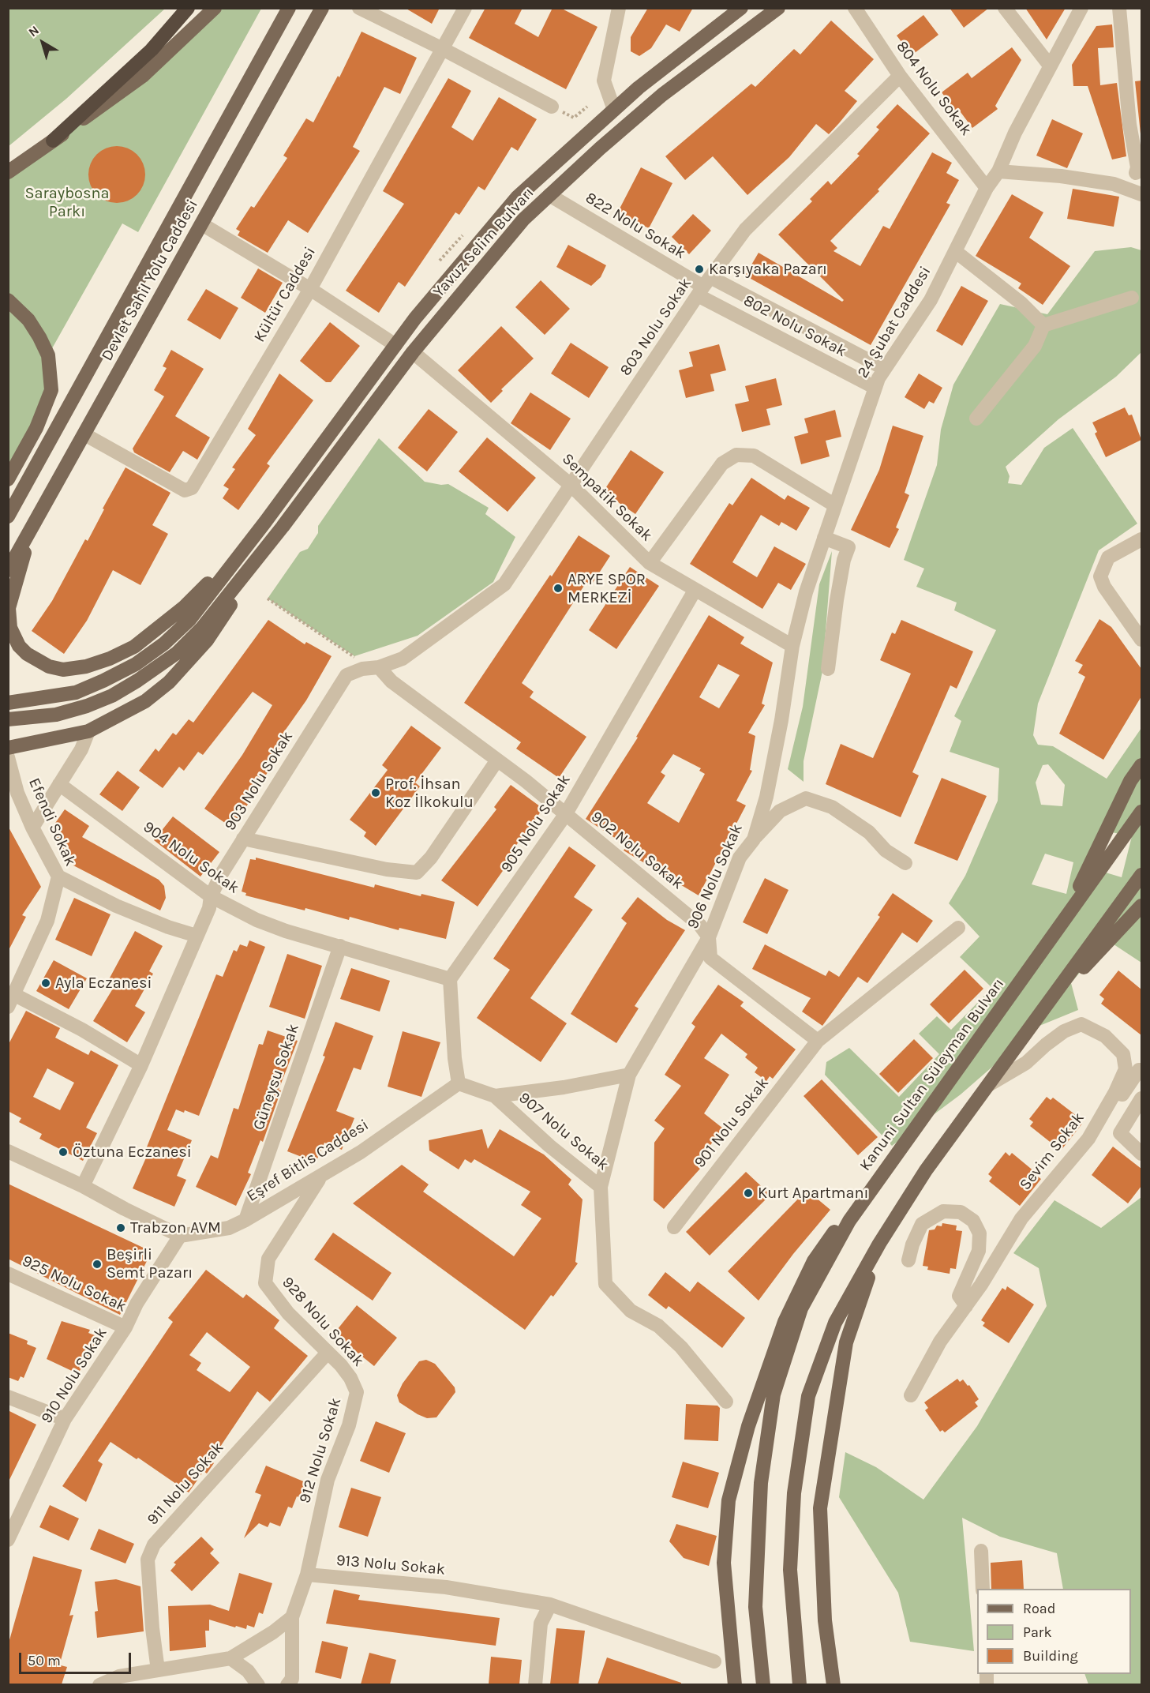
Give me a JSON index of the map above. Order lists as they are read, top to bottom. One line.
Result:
{"streets":{"main road":["Yavuz Selim Bulvarı","Devlet Sahil Yolu Caddesi","Kanuni Sultan Süleyman Bulvarı"],"street":["804 Nolu Sokak","822 Nolu Sokak","Kültür Caddesi","24 Şubat Caddesi","802 Nolu Sokak","803 Nolu Sokak","Sempatik Sokak","903 Nolu Sokak","Efendi Sokak","905 Nolu Sokak","902 Nolu Sokak","904 Nolu Sokak","906 Nolu Sokak","Güneysu Sokak","901 Nolu Sokak","907 Nolu Sokak","Sevim Sokak","Eşref Bitlis Caddesi","925 Nolu Sokak","928 Nolu Sokak","910 Nolu Sokak","912 Nolu Sokak","911 Nolu Sokak","913 Nolu Sokak"]},"crossings":[["804 Nolu Sokak","24 Şubat Caddesi"],["804 Nolu Sokak","803 Nolu Sokak"],["822 Nolu Sokak","Yavuz Selim Bulvarı"],["822 Nolu Sokak","802 Nolu Sokak"],["822 Nolu Sokak","803 Nolu Sokak"],["Yavuz Selim Bulvarı","Sempatik Sokak"],["Devlet Sahil Yolu Caddesi","Kültür Caddesi"],["24 Şubat Caddesi","802 Nolu Sokak"],["24 Şubat Caddesi","Sempatik Sokak"],["24 Şubat Caddesi","906 Nolu Sokak"],["802 Nolu Sokak","803 Nolu Sokak"],["803 Nolu Sokak","Sempatik Sokak"],["803 Nolu Sokak","903 Nolu Sokak"],["Sempatik Sokak","903 Nolu Sokak"],["Sempatik Sokak","905 Nolu Sokak"],["Sempatik Sokak","906 Nolu Sokak"],["903 Nolu Sokak","902 Nolu Sokak"],["903 Nolu Sokak","904 Nolu Sokak"],["905 Nolu Sokak","902 Nolu Sokak"],["905 Nolu Sokak","904 Nolu Sokak"],["902 Nolu Sokak","906 Nolu Sokak"],["904 Nolu Sokak","Güneysu Sokak"],["906 Nolu Sokak","907 Nolu Sokak"],["Güneysu Sokak","Eşref Bitlis Caddesi"],["Eşref Bitlis Caddesi","928 Nolu Sokak"],["Eşref Bitlis Caddesi","910 Nolu Sokak"],["925 Nolu Sokak","910 Nolu Sokak"],["928 Nolu Sokak","912 Nolu Sokak"],["928 Nolu Sokak","911 Nolu Sokak"],["912 Nolu Sokak","913 Nolu Sokak"]],"parks":["Saraybosna Parkı"],"places":["Karşıyaka Pazarı","ARYE SPOR MERKEZİ","Prof. İhsan Koz İlkokulu","Ayla Eczanesi","Öztuna Eczanesi","Kurt Apartmanı","Trabzon AVM","Beşirli Semt Pazarı"],"legend":["Road","Park","Building"],"scale_bar":"50 m","north":"top left"}
